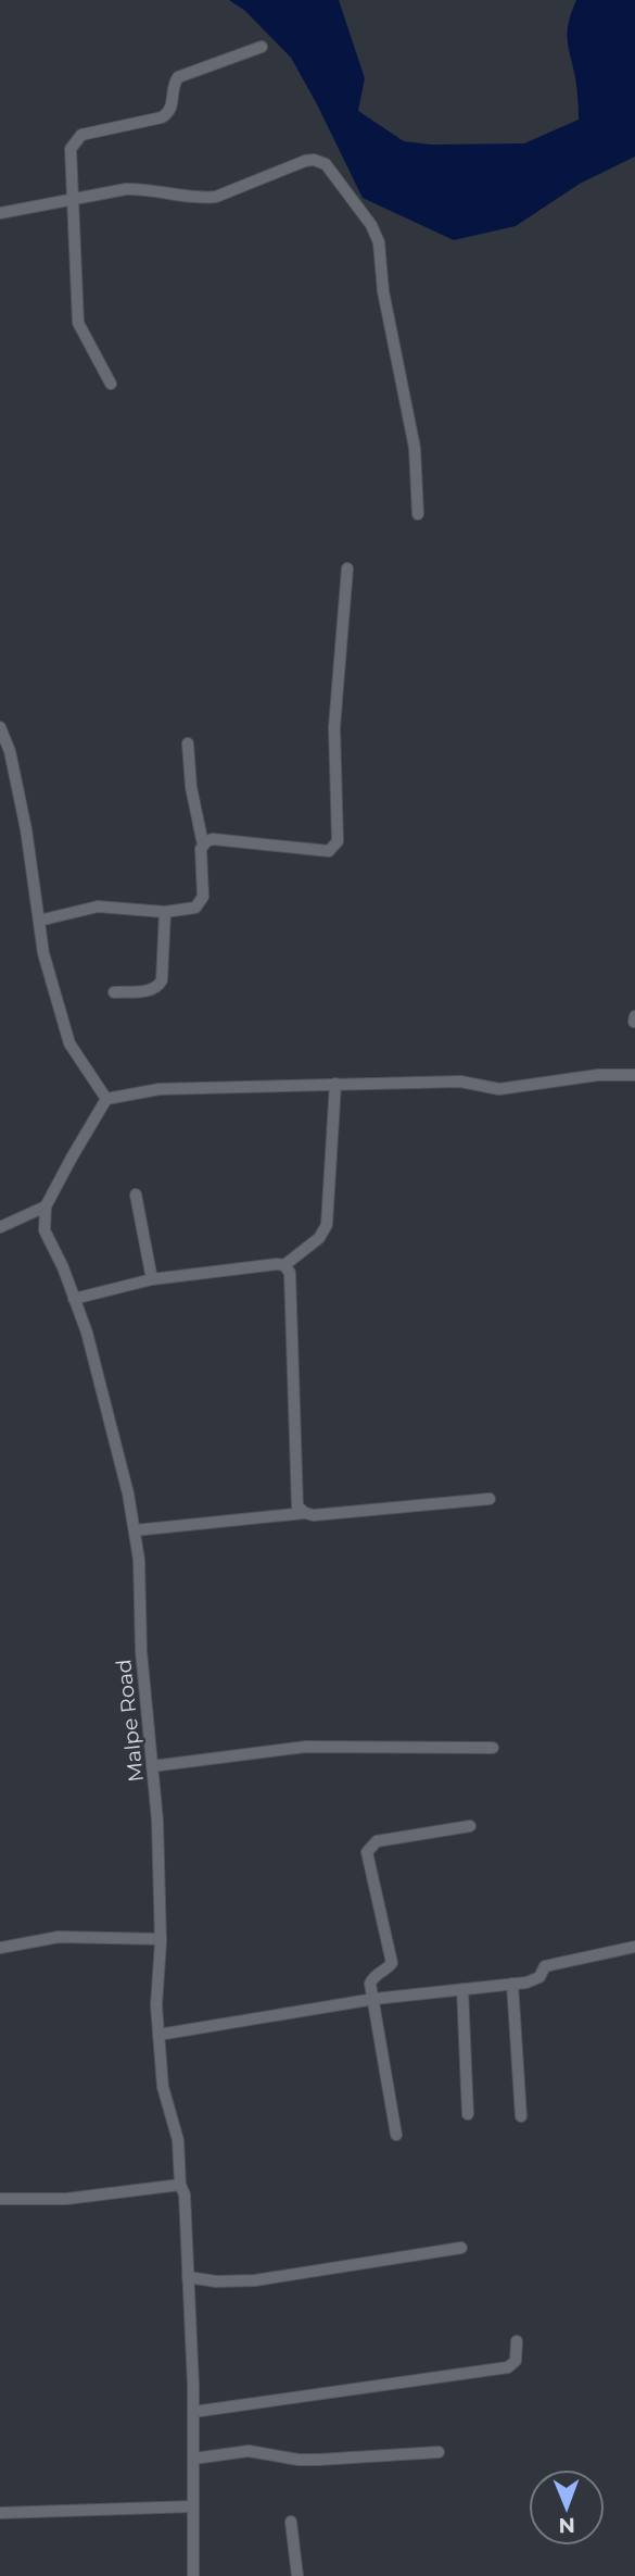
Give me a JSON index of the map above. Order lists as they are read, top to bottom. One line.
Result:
{"streets":{"street":["Malpe Road"]},"north":"bottom"}
